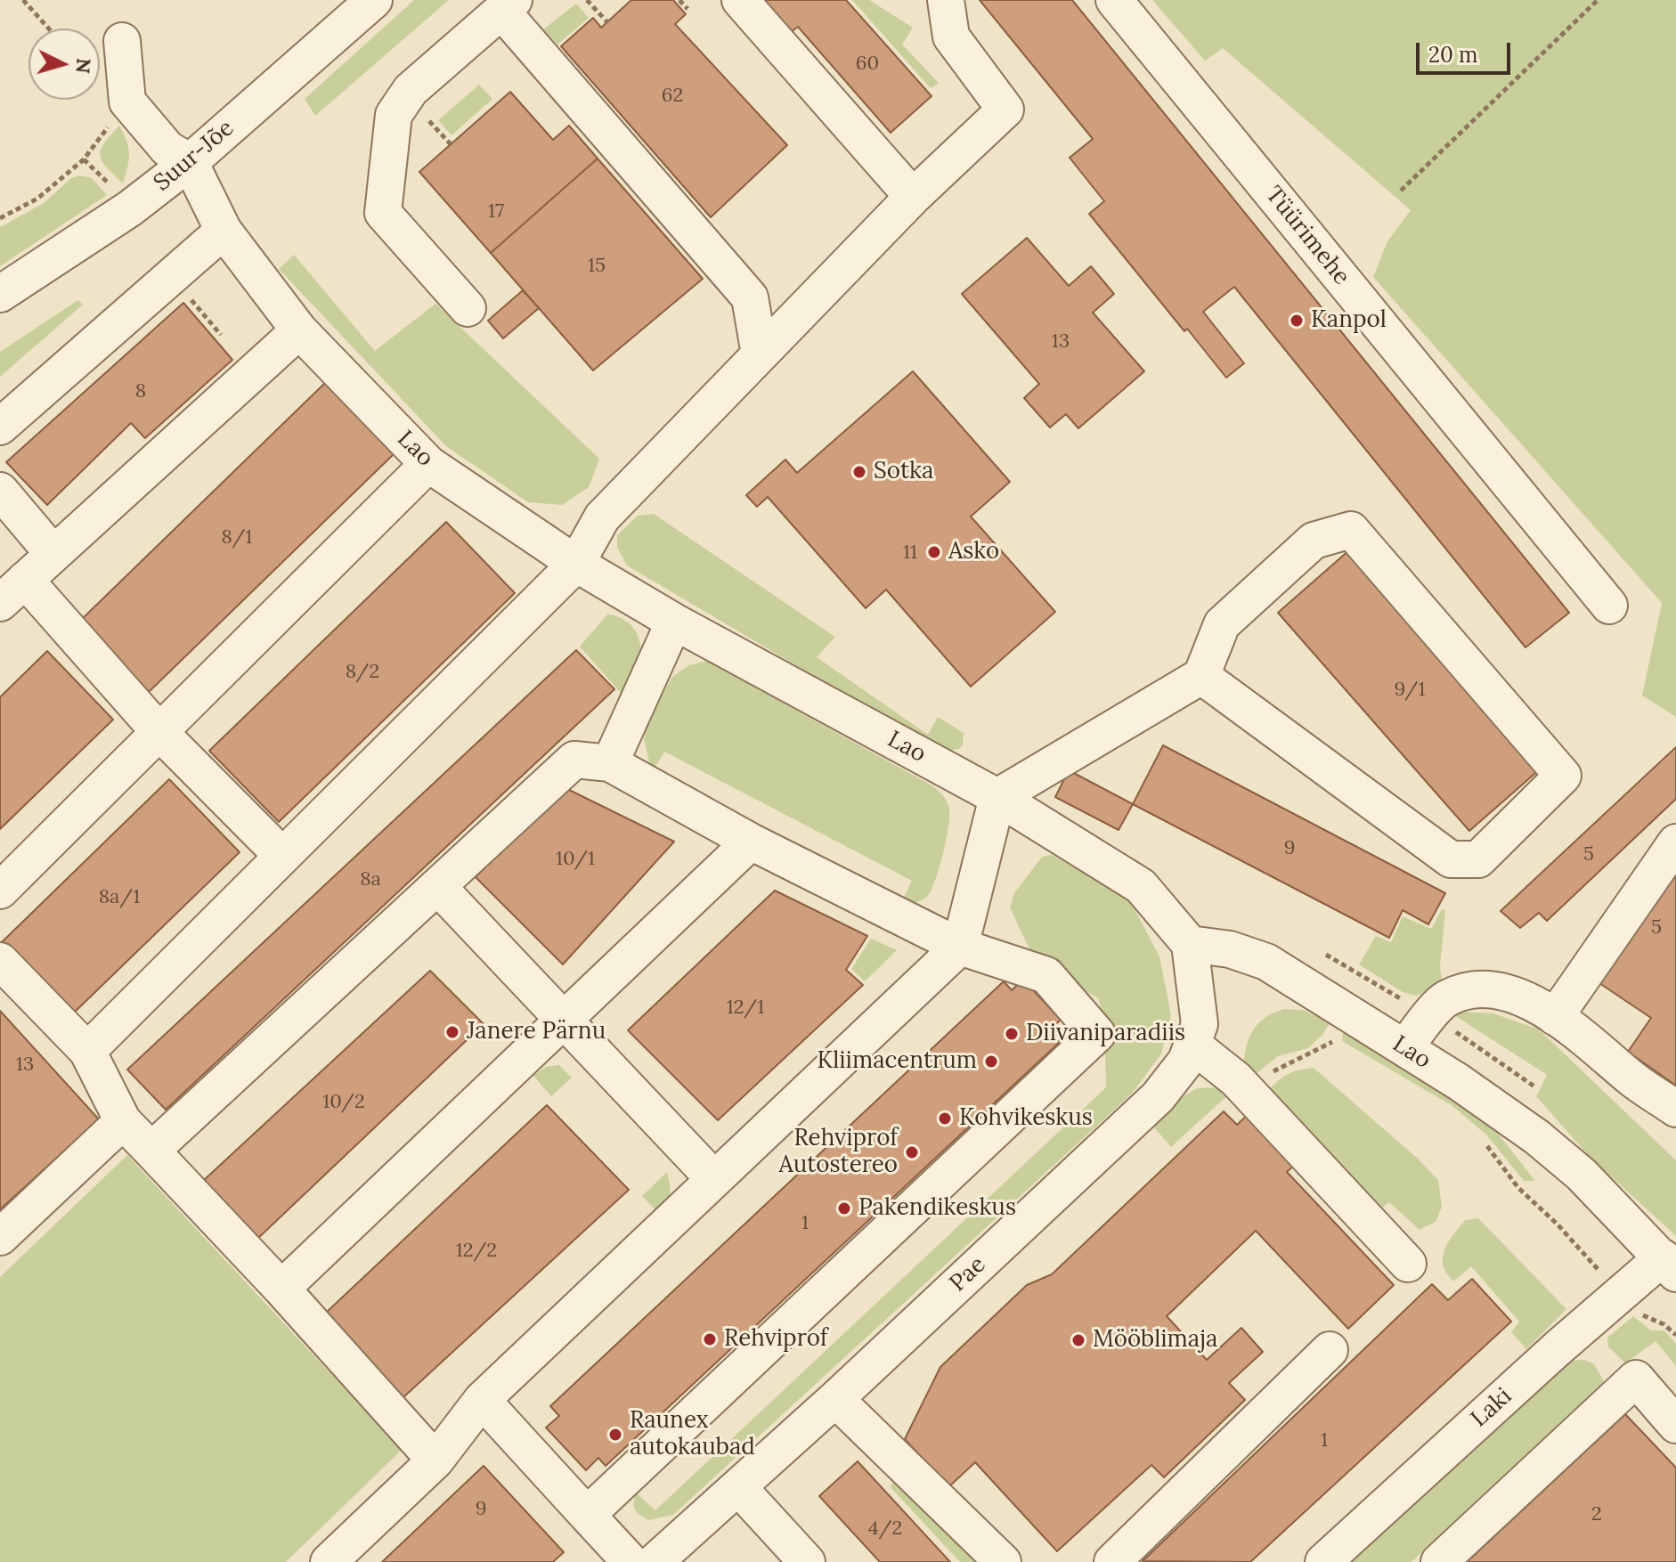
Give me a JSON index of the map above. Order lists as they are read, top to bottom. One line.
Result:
{"streets":{"street":["Suur-Jõe","Tüürimehe","Lao","Pae","Laki"]},"crossings":[["Suur-Jõe","Lao"],["Lao","Pae"],["Lao","Laki"]],"places":["Kanpol","Sotka","Asko","Janere Pärnu","Diivaniparadiis","Kliimacentrum","Kohvikeskus","Rehviprof Autostereo","Pakendikeskus","Rehviprof","Mööblimaja","Raunex autokaubad"],"house_numbers":["60","62","17","15","13","8","8/1","11","8/2","9/1","9","5","10/1","8a","8a/1","5","12/1","13","10/2","1","12/2","1","9","2","4/2"],"scale_bar":"20 m","north":"right"}
